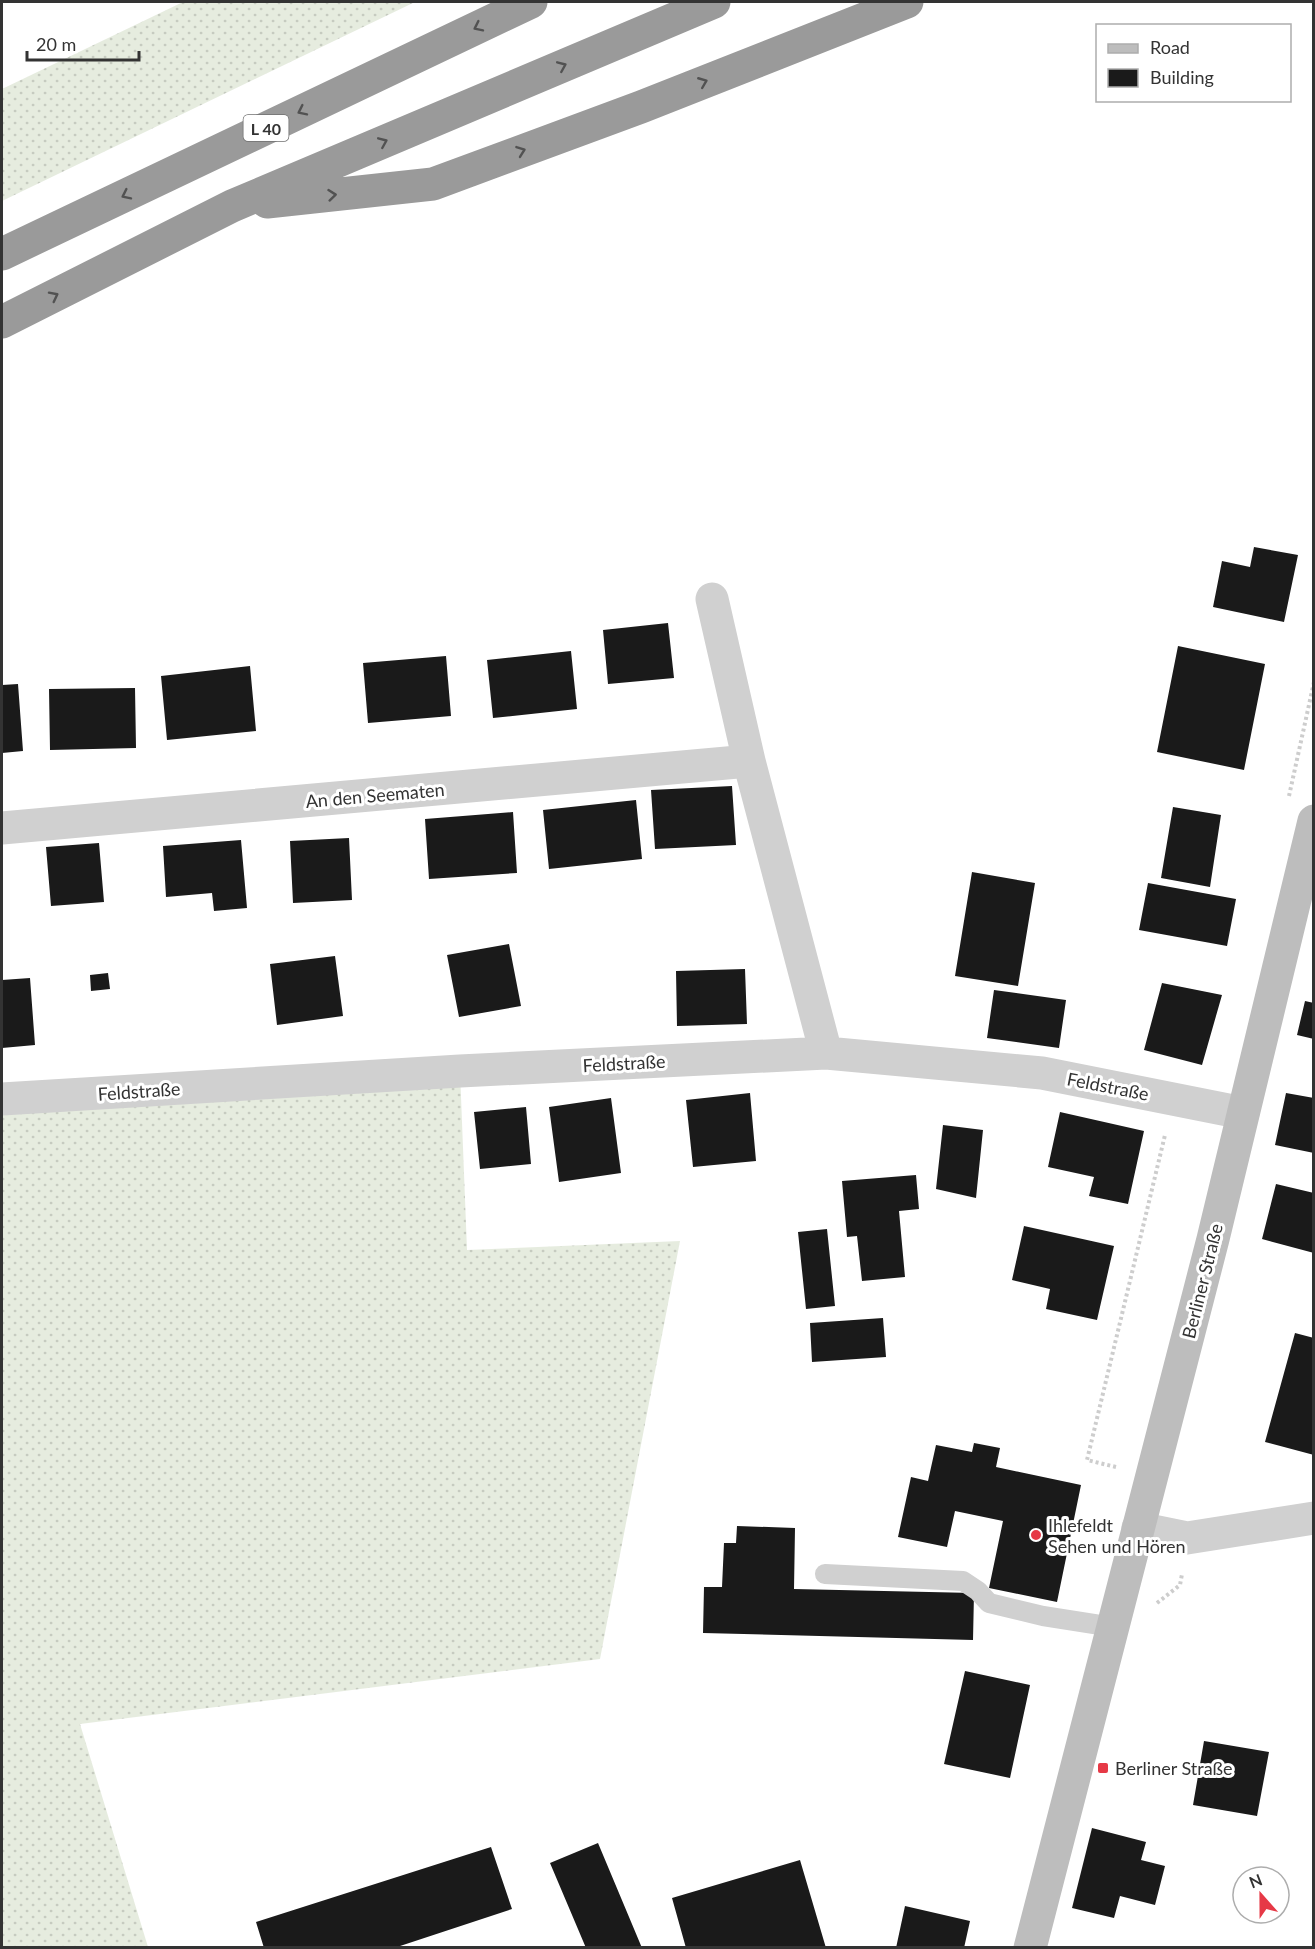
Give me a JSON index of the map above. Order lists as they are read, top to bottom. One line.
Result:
{"streets":{"highway":["L 40"],"main road":["Berliner Straße"],"street":["An den Seematen","Feldstraße"]},"crossings":[["Feldstraße","Berliner Straße"]],"places":{"other":["Ihlefeldt Sehen und Hören"],"transit":["Berliner Straße"]},"legend":["Road","Building"],"scale_bar":"20 m","north":"top"}
